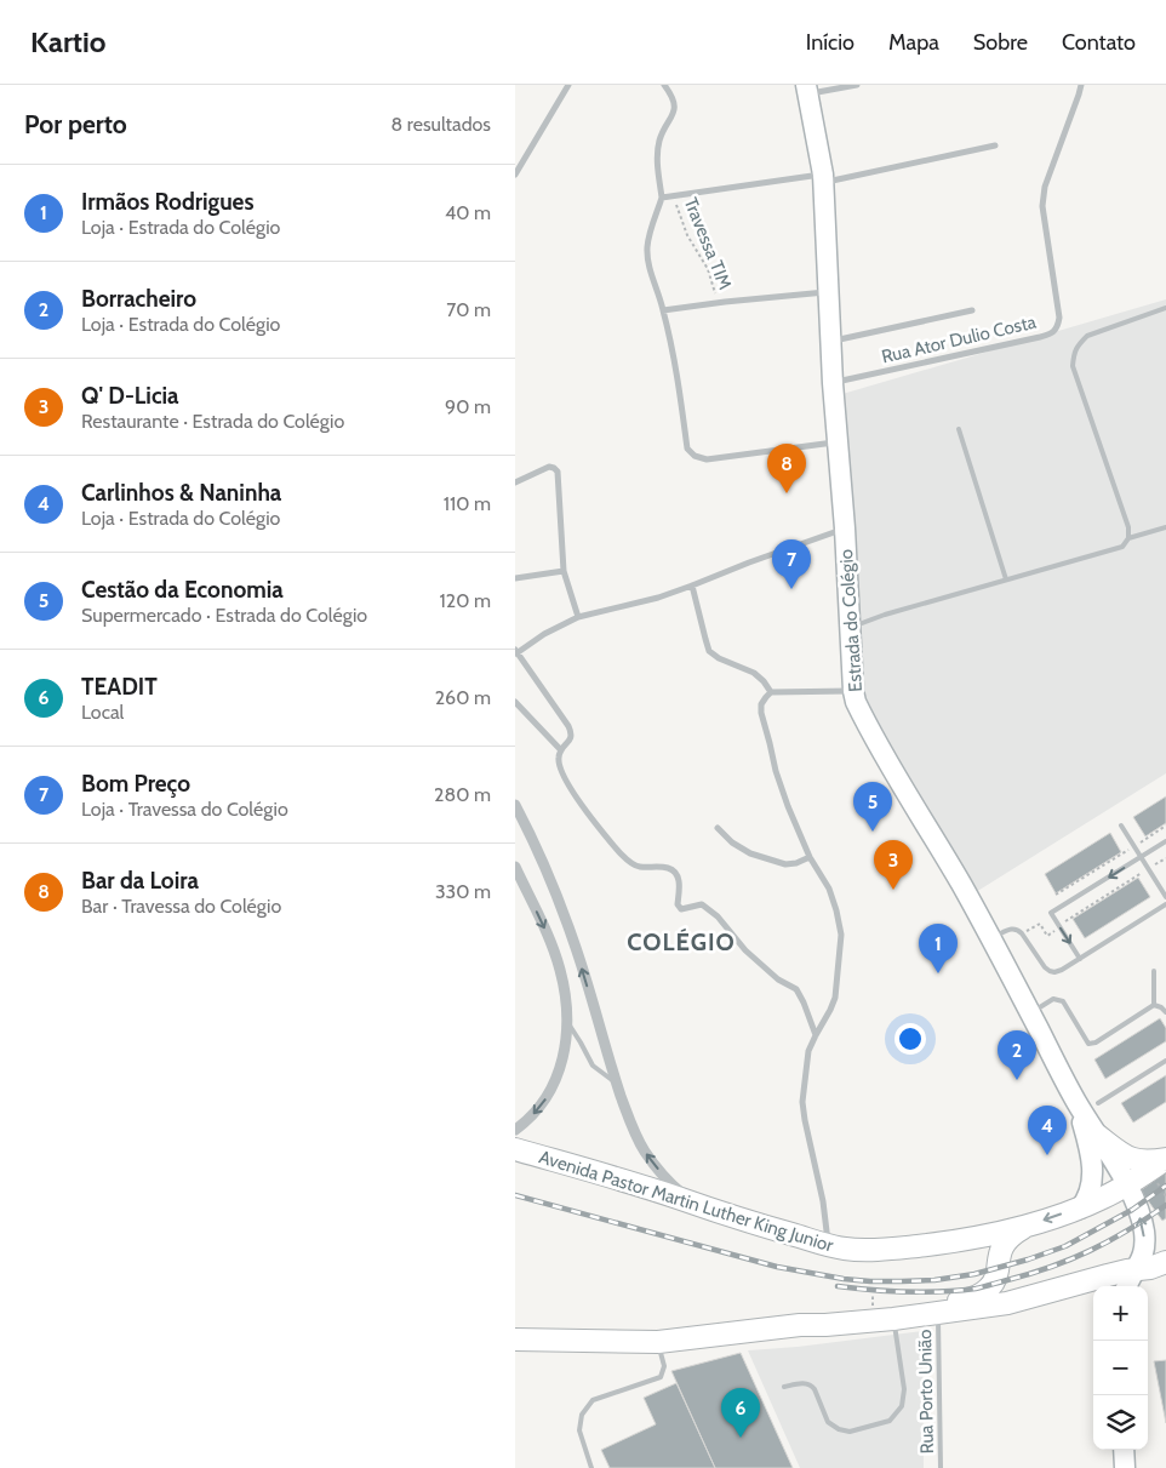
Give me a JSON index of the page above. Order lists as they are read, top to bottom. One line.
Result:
{"streets":{"main road":["Estrada do Colégio","Avenida Pastor Martin Luther King Junior"],"street":["Rua Ator Dulio Costa"],"lane":["Rua Porto União"],"path":["Travessa TIM"]},"crossings":[["Rua Ator Dulio Costa","Estrada do Colégio"],["Estrada do Colégio","Avenida Pastor Martin Luther King Junior"]],"districts":["COLÉGIO"],"page":{"header":"Kartio","nav":["Início","Mapa","Sobre","Contato"],"heading":["Por perto","8 resultados"],"list":[{"mark":"1","name":"Irmãos Rodrigues","note":"Loja · Estrada do Colégio","value":"40 m"},{"mark":"2","name":"Borracheiro","note":"Loja · Estrada do Colégio","value":"70 m"},{"mark":"3","name":"Q' D-Licia","note":"Restaurante · Estrada do Colégio","value":"90 m"},{"mark":"4","name":"Carlinhos & Naninha","note":"Loja · Estrada do Colégio","value":"110 m"},{"mark":"5","name":"Cestão da Economia","note":"Supermercado · Estrada do Colégio","value":"120 m"},{"mark":"6","name":"TEADIT","note":"Local","value":"260 m"},{"mark":"7","name":"Bom Preço","note":"Loja · Travessa do Colégio","value":"280 m"},{"mark":"8","name":"Bar da Loira","note":"Bar · Travessa do Colégio","value":"330 m"}],"pins":["8","7","5","3","1","2","4","6"],"map_buttons":["+","−"]}}
